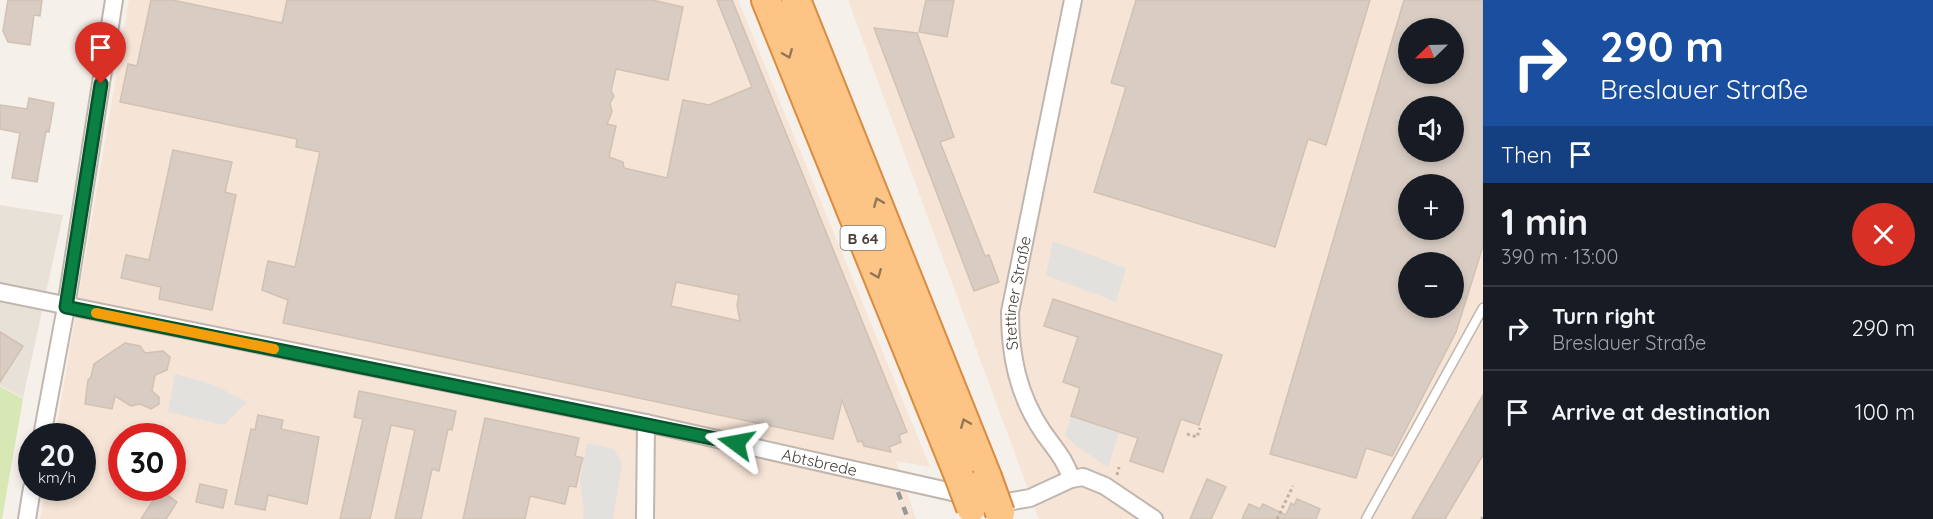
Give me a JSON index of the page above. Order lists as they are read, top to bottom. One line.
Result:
{"streets":{"highway":["B 64"],"street":["Stettiner Straße","Abtsbrede"]},"crossings":[["Stettiner Straße","Abtsbrede"]],"north":"bottom left","page":{"turn":["290 m","Breslauer Straße"],"map_buttons":["+","−"],"then":"Then","heading":["1 min","390 m · 13:00"],"list":[{"name":"Turn right","note":"Breslauer Straße","value":"290 m"},{"name":"Arrive at destination","value":"100 m"}],"speed":"20 km/h","limit":"30"}}
